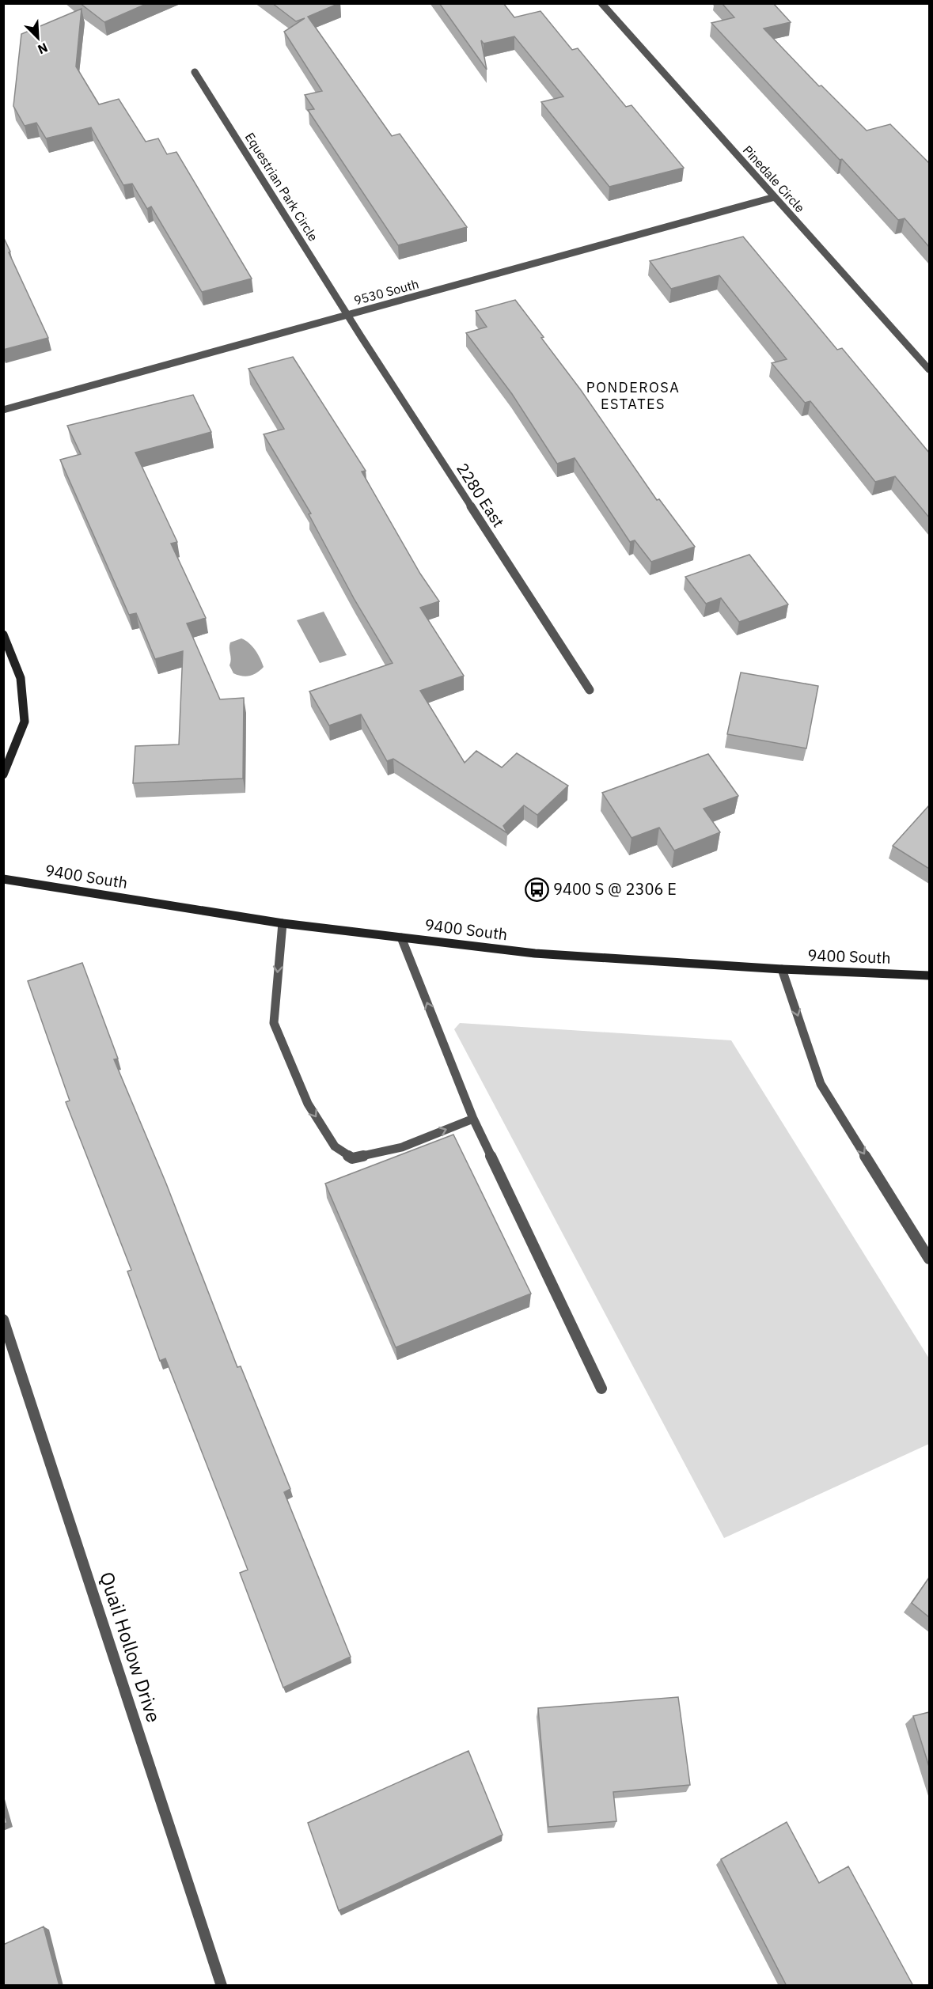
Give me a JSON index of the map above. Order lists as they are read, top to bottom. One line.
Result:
{"streets":{"main road":["9400 South"],"street":["Pinedale Circle","Equestrian Park Circle","9530 South","2280 East","Quail Hollow Drive"]},"crossings":[["Pinedale Circle","9530 South"],["Equestrian Park Circle","9530 South"],["Equestrian Park Circle","2280 East"],["9530 South","2280 East"]],"districts":["PONDEROSA ESTATES"],"places":{"bus stop":["9400 S @ 2306 E"]},"north":"bottom right"}
